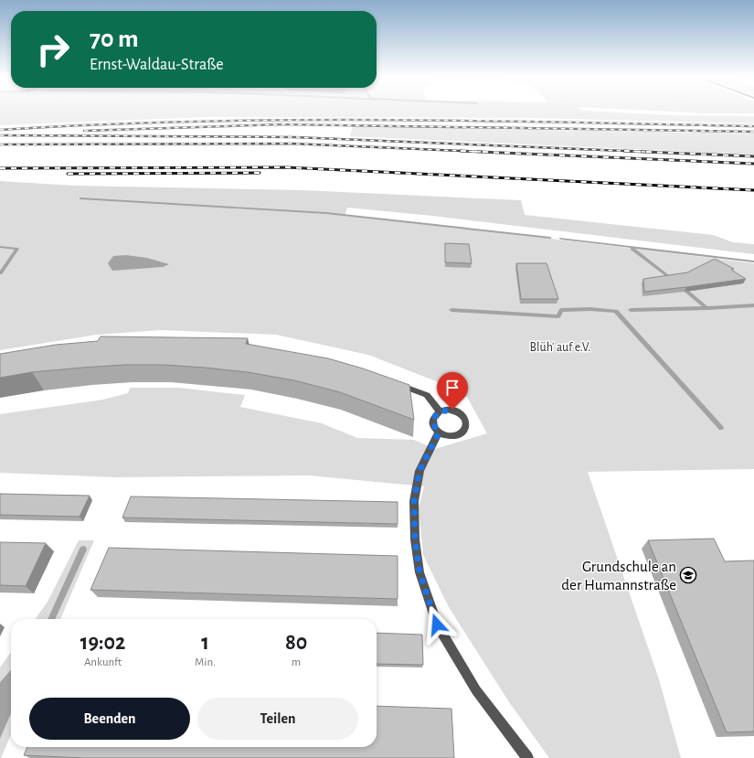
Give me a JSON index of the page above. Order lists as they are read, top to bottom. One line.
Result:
{"parks":["Blüh' auf e.V."],"places":{"school or university":["Grundschule an der Humannstraße"]},"page":{"turn":["70 m","Ernst-Waldau-Straße"],"eta":["19:02","Ankunft","1","Min.","80","m"],"buttons":["Beenden","Teilen"]}}
